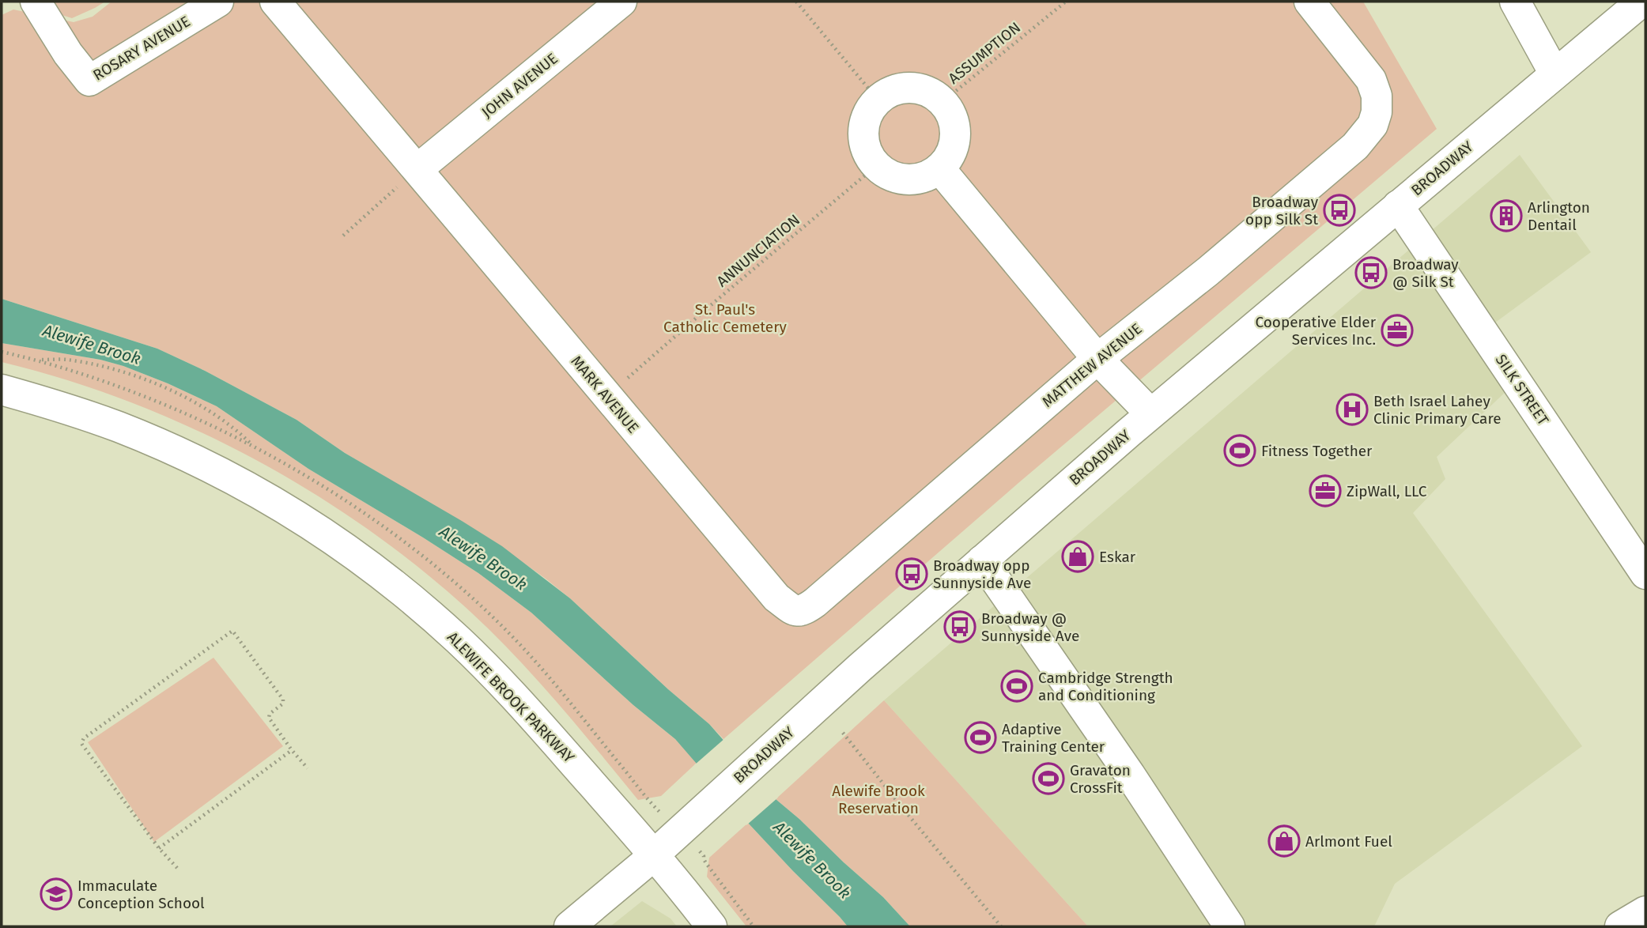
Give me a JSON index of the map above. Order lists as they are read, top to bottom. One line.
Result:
{"streets":{"main road":["ROSARY AVENUE","JOHN AVENUE","BROADWAY","MATTHEW AVENUE","SILK STREET","MARK AVENUE","ALEWIFE BROOK PARKWAY"],"path":["ASSUMPTION","ANNUNCIATION"]},"crossings":[["ASSUMPTION","ANNUNCIATION"],["JOHN AVENUE","MARK AVENUE"],["BROADWAY","SILK STREET"],["BROADWAY","ALEWIFE BROOK PARKWAY"],["ANNUNCIATION","MARK AVENUE"],["MATTHEW AVENUE","MARK AVENUE"]],"water":["Alewife Brook"],"parks":["St. Paul's Catholic Cemetery","Alewife Brook Reservation"],"places":{"bus stop":["Broadway opp Silk St","Broadway @ Silk St","Broadway opp Sunnyside Ave","Broadway @ Sunnyside Ave"],"building":["Arlington Dentail"],"office":["Cooperative Elder Services Inc.","ZipWall, LLC"],"hospital":["Beth Israel Lahey Clinic Primary Care"],"sports":["Fitness Together","Cambridge Strength and Conditioning","Adaptive Training Center","Gravaton CrossFit"],"shop":["Eskar","Arlmont Fuel"],"school or university":["Immaculate Conception School"]}}
